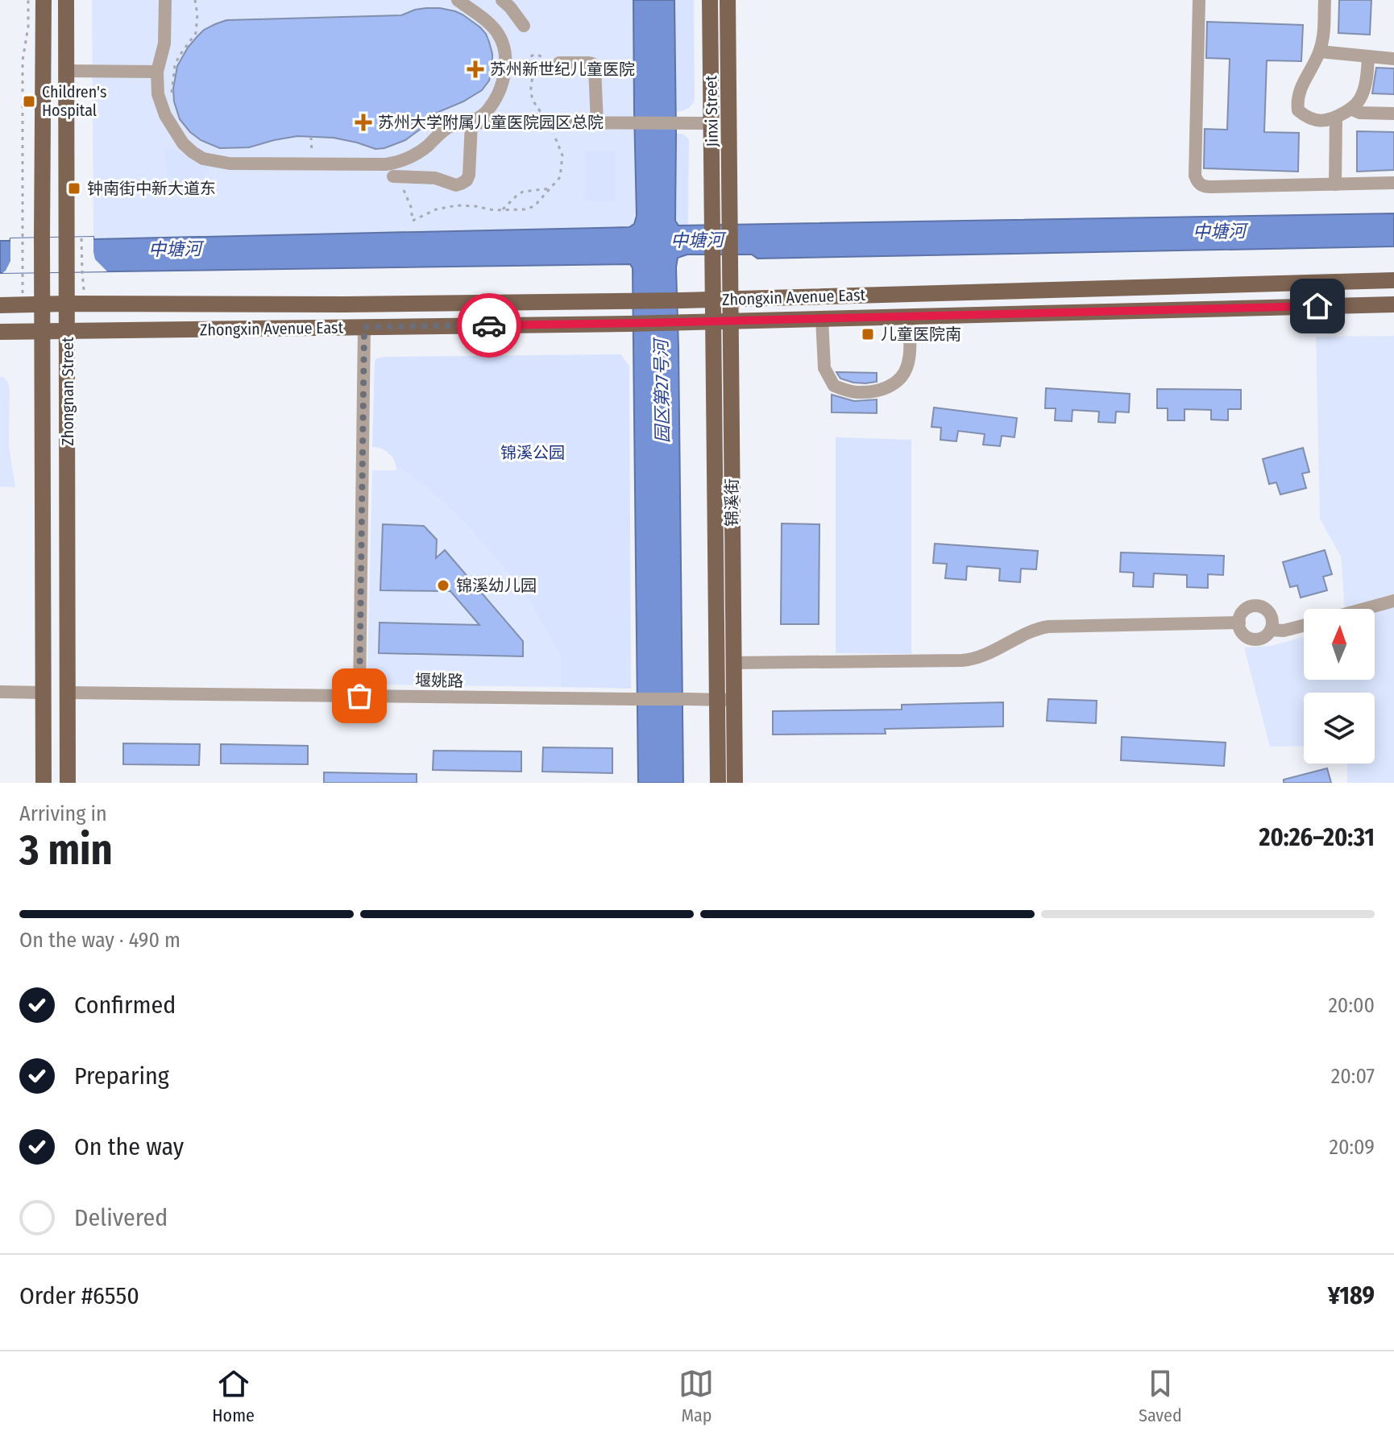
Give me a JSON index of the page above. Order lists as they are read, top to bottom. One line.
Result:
{"streets":{"main road":["Jinxi Street","Zhongxin Avenue East","Zhongnan Street","锦溪街"],"street":["堰姚路"]},"crossings":[["Jinxi Street","锦溪街"],["Zhongxin Avenue East","Zhongnan Street"],["Zhongxin Avenue East","锦溪街"],["Zhongnan Street","堰姚路"],["锦溪街","堰姚路"]],"water":["中塘河","园区第27号河"],"parks":["锦溪公园"],"places":{"health":["苏州新世纪儿童医院","苏州大学附属儿童医院园区总院"],"transit":["Children's Hospital","钟南街中新大道东","儿童医院南"],"other":["锦溪幼儿园"]},"north":"top","page":{"heading":["3 min","Arriving in","20:26–20:31"],"panel":["Order #6550","¥189"],"bar":"On the way · 490 m","list":[["Confirmed","20:00"],["Preparing","20:07"],["On the way","20:09"],"Delivered"],"tabs":["Home","Map","Saved"]}}
